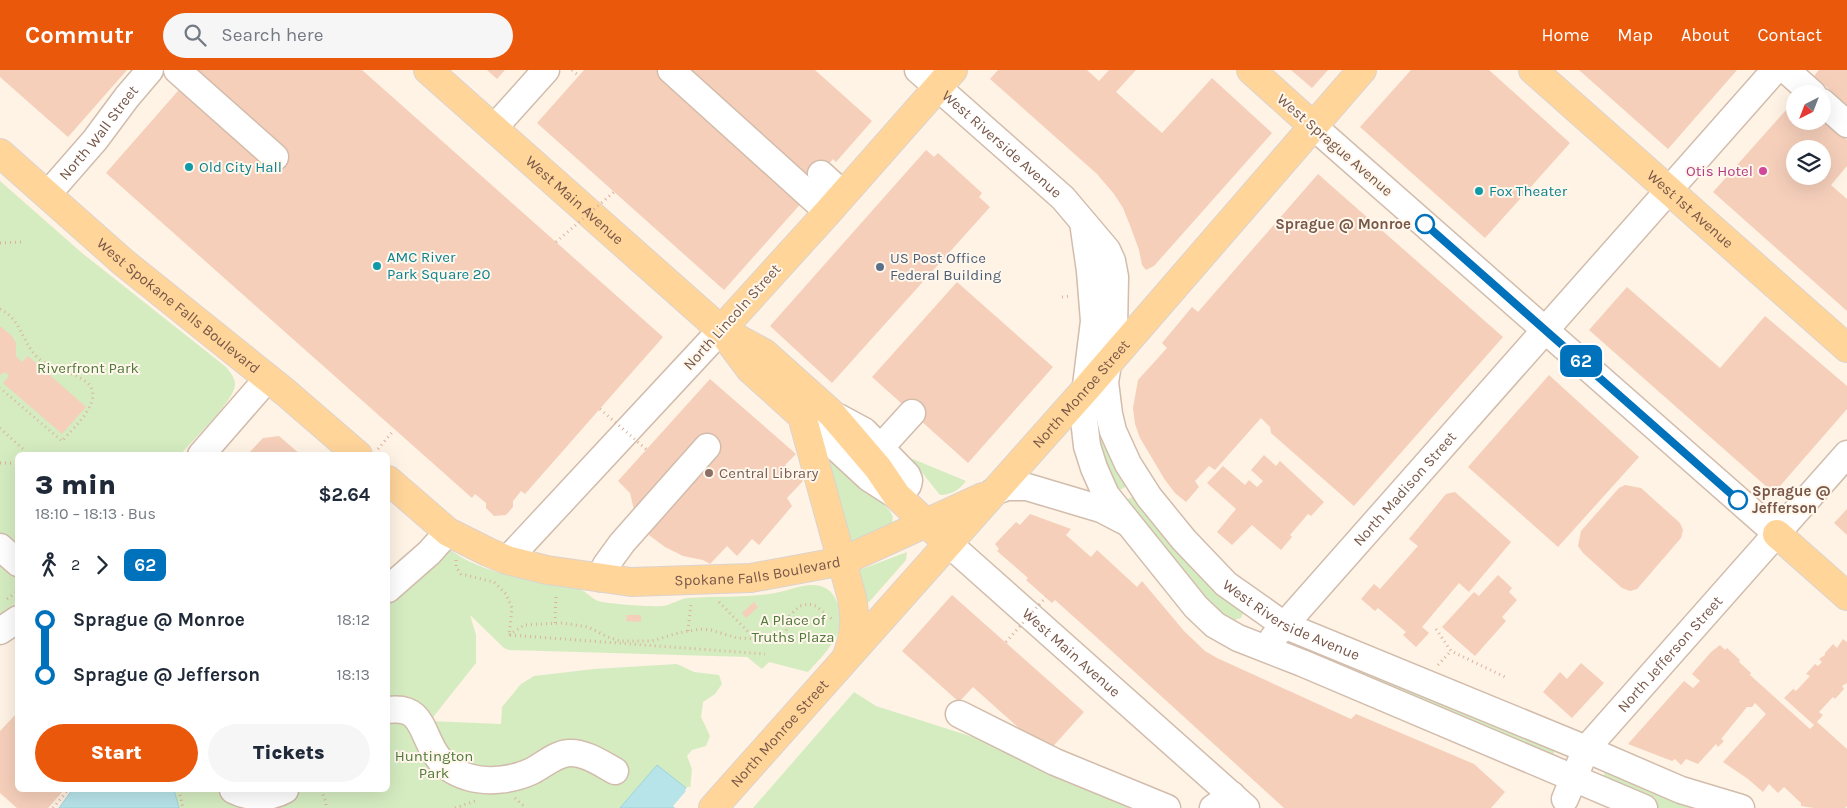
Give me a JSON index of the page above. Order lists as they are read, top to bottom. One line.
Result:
{"streets":{"main road":["West Sprague Avenue","West Main Avenue","West 1st Avenue","West Spokane Falls Boulevard","North Lincoln Street","North Monroe Street","Spokane Falls Boulevard"],"street":["North Wall Street","West Riverside Avenue","North Madison Street","North Jefferson Street"]},"crossings":[["North Wall Street","West Spokane Falls Boulevard"],["West Riverside Avenue","North Lincoln Street"],["West Riverside Avenue","North Monroe Street"],["West Riverside Avenue","North Madison Street"],["West Riverside Avenue","North Jefferson Street"],["West Sprague Avenue","North Monroe Street"],["West Sprague Avenue","North Madison Street"],["West Sprague Avenue","North Jefferson Street"],["West Main Avenue","North Lincoln Street"],["West Main Avenue","North Monroe Street"],["West Main Avenue","Spokane Falls Boulevard"],["West 1st Avenue","North Madison Street"],["North Lincoln Street","Spokane Falls Boulevard"],["North Monroe Street","Spokane Falls Boulevard"]],"parks":["Riverfront Park","A Place of Truths Plaza","Huntington Park"],"places":["Old City Hall","Otis Hotel","Fox Theater","Sprague @ Monroe","AMC River Park Square 20","US Post Office Federal Building","Central Library","Sprague @ Jefferson"],"lines":["bus line 62"],"north":"bottom left","page":{"header":"Commutr","search":"Search here","nav":["Home","Map","About","Contact"],"on_map":"62","heading":["3 min","18:10 – 18:13 · Bus","$2.64"],"legs":["2","62"],"list":[{"name":"Sprague @ Monroe","value":"18:12"},{"name":"Sprague @ Jefferson","value":"18:13"}],"buttons":["Start","Tickets"]}}
